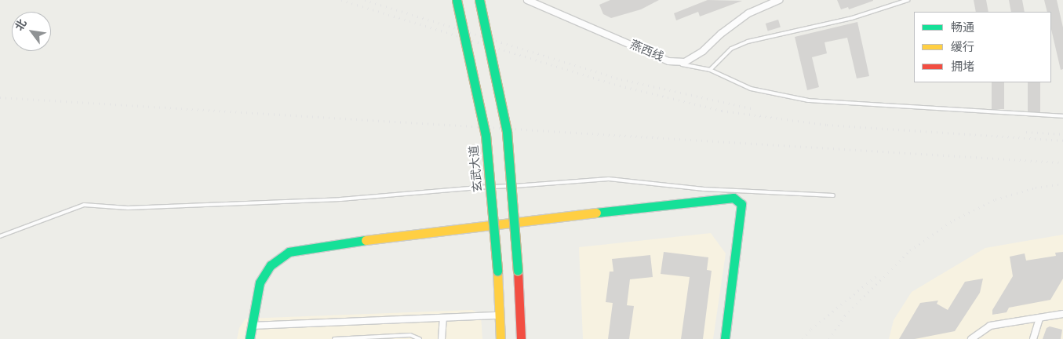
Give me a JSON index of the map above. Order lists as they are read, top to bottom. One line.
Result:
{"streets":{"main road":["玄武大道"],"street":["燕西线"]},"legend":["畅通","缓行","拥堵"],"north":"top left"}
